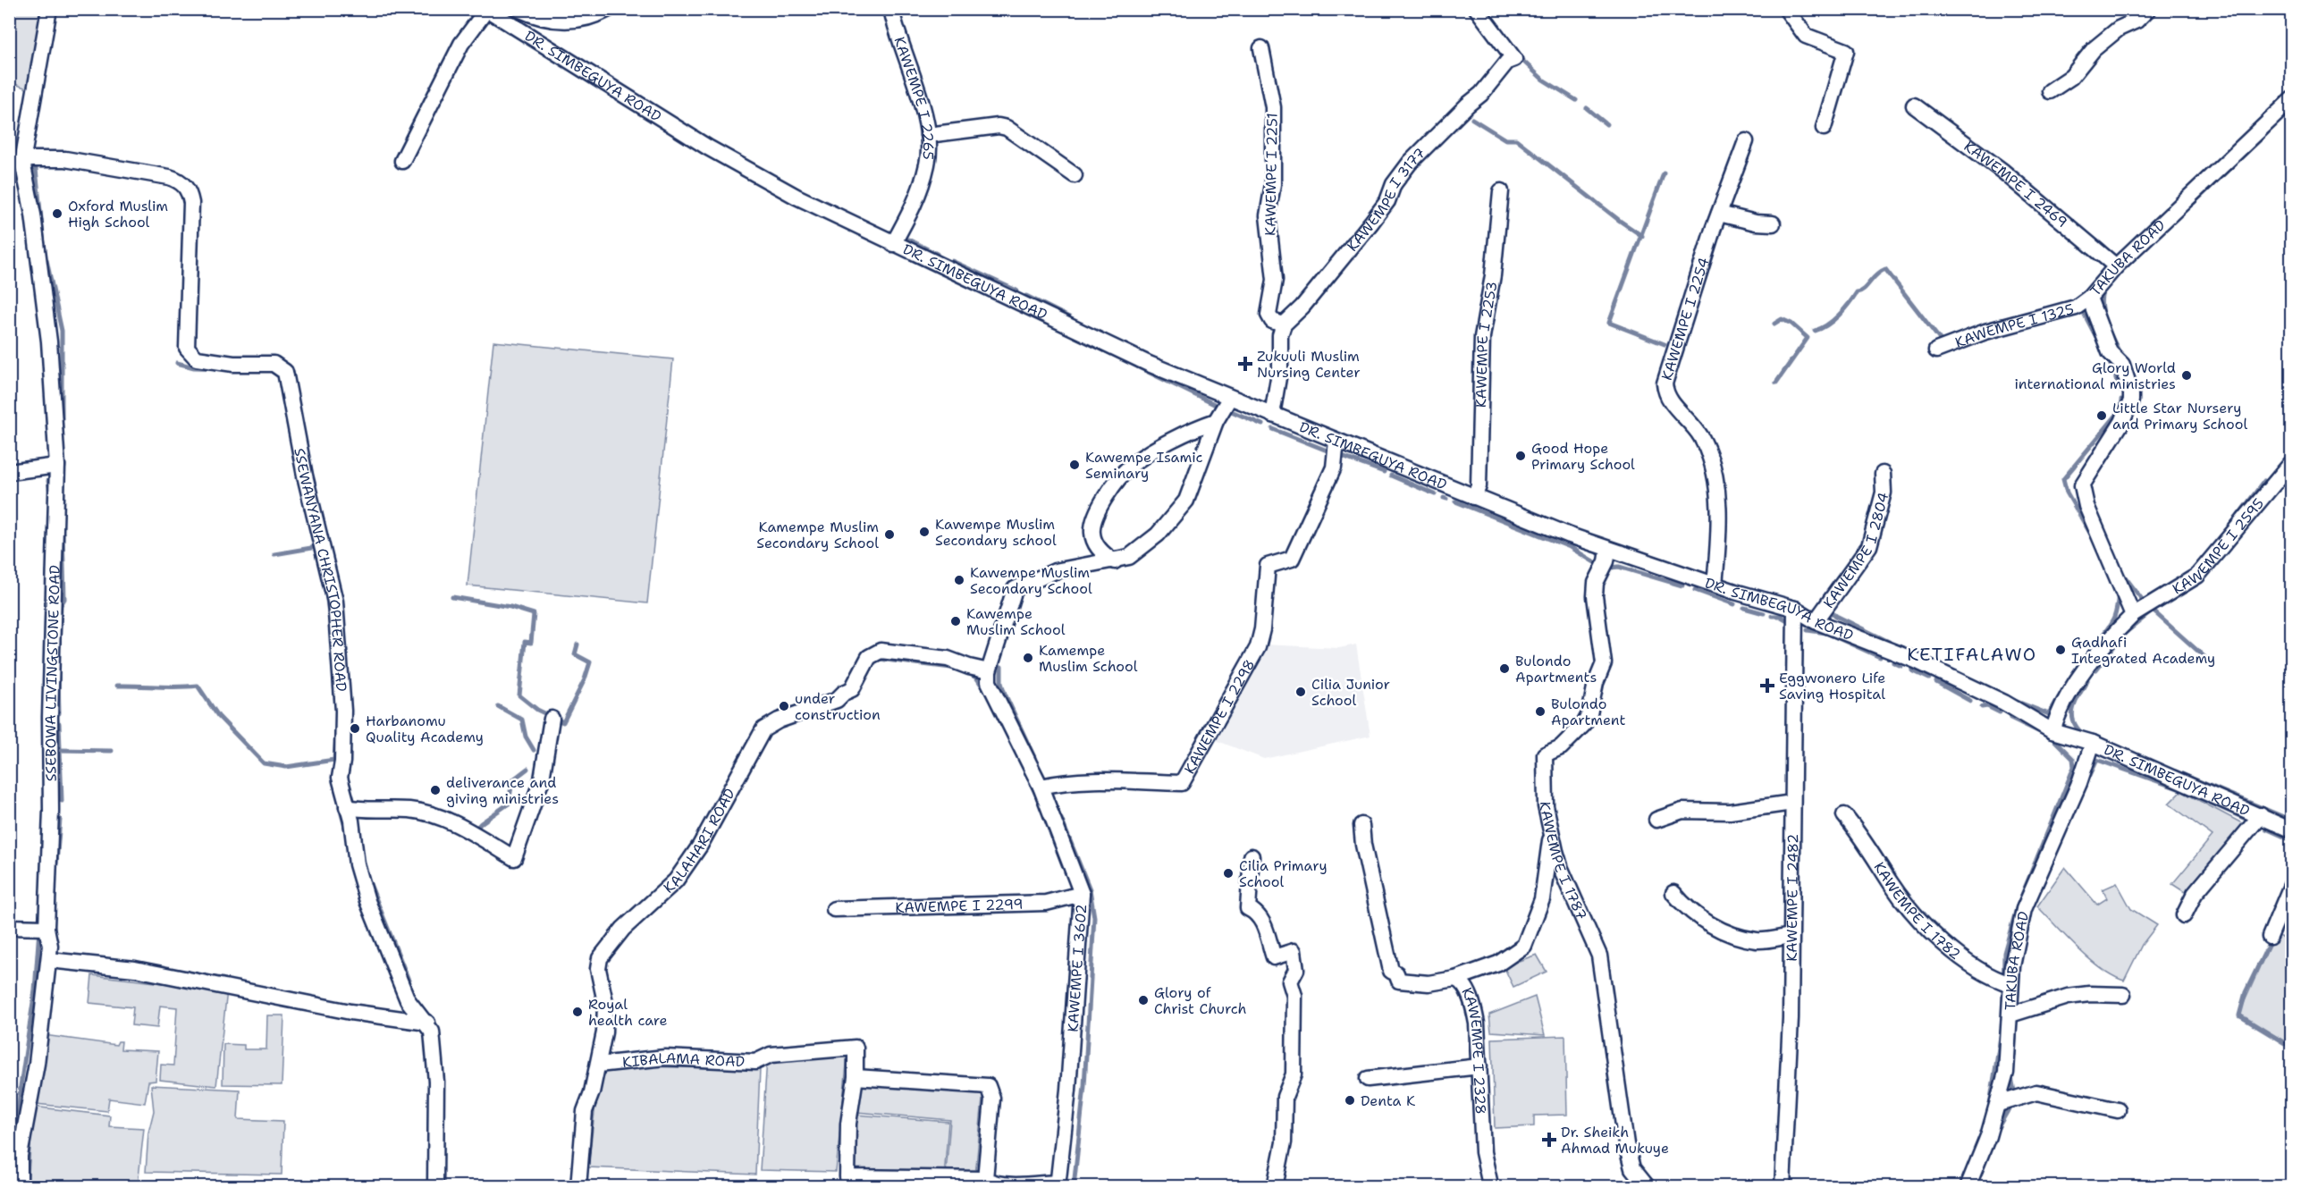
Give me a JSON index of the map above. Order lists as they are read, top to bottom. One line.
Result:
{"streets":{"street":["DR. SIMBEGUYA ROAD","KAWEMPE I 2265","KAWEMPE I 2251","KAWEMPE I 2469","KAWEMPE I 3177","TAKUBA ROAD","KAWEMPE I 2254","KAWEMPE I 1325","KAWEMPE I 2253","KAWEMPE I 2595","KAWEMPE I 2804","SSEWANYANA CHRISTOPHER ROAD","SSEBOWA LIVINGSTONE ROAD","KAWEMPE I 2298","KALAHARI ROAD","KAWEMPE I 1787","KAWEMPE I 2482","KAWEMPE I 2299","KAWEMPE I 1782","KAWEMPE I 3602","KAWEMPE I 2328","KIBALAMA ROAD"]},"crossings":[["DR. SIMBEGUYA ROAD","KAWEMPE I 2265"],["DR. SIMBEGUYA ROAD","TAKUBA ROAD"],["DR. SIMBEGUYA ROAD","KAWEMPE I 2254"],["DR. SIMBEGUYA ROAD","KAWEMPE I 2253"],["DR. SIMBEGUYA ROAD","KAWEMPE I 2804"],["DR. SIMBEGUYA ROAD","KAWEMPE I 2298"],["DR. SIMBEGUYA ROAD","KAWEMPE I 1787"],["DR. SIMBEGUYA ROAD","KAWEMPE I 2482"],["KAWEMPE I 2251","KAWEMPE I 3177"],["KAWEMPE I 2469","TAKUBA ROAD"],["TAKUBA ROAD","KAWEMPE I 1325"],["TAKUBA ROAD","KAWEMPE I 2595"],["TAKUBA ROAD","KAWEMPE I 1782"],["SSEWANYANA CHRISTOPHER ROAD","SSEBOWA LIVINGSTONE ROAD"],["KAWEMPE I 2298","KAWEMPE I 3602"],["KALAHARI ROAD","KAWEMPE I 3602"],["KALAHARI ROAD","KIBALAMA ROAD"],["KAWEMPE I 2299","KAWEMPE I 3602"]],"districts":["KETIFALAWO"],"places":{"other":["Oxford Muslim High School","Glory World international ministries","Little Star Nursery and Primary School","Good Hope Primary School","Kawempe Isamic Seminary","Kawempe Muslim Secondary school","Kamempe Muslim Secondary School","Kawempe Muslim Secondary School","Kawempe Muslim School","Gadhafi Integrated Academy","Kamempe Muslim School","Bulondo Apartments","Cilia Junior School","under construction","Bulondo Apartment","Harbanomu Quality Academy","deliverance and giving ministries","Cilia Primary School","Glory of Christ Church","Royal health care","Denta K"],"health":["Zukuuli Muslim Nursing Center","Eggwonero Life Saving Hospital","Dr. Sheikh Ahmad Mukuye"]}}
